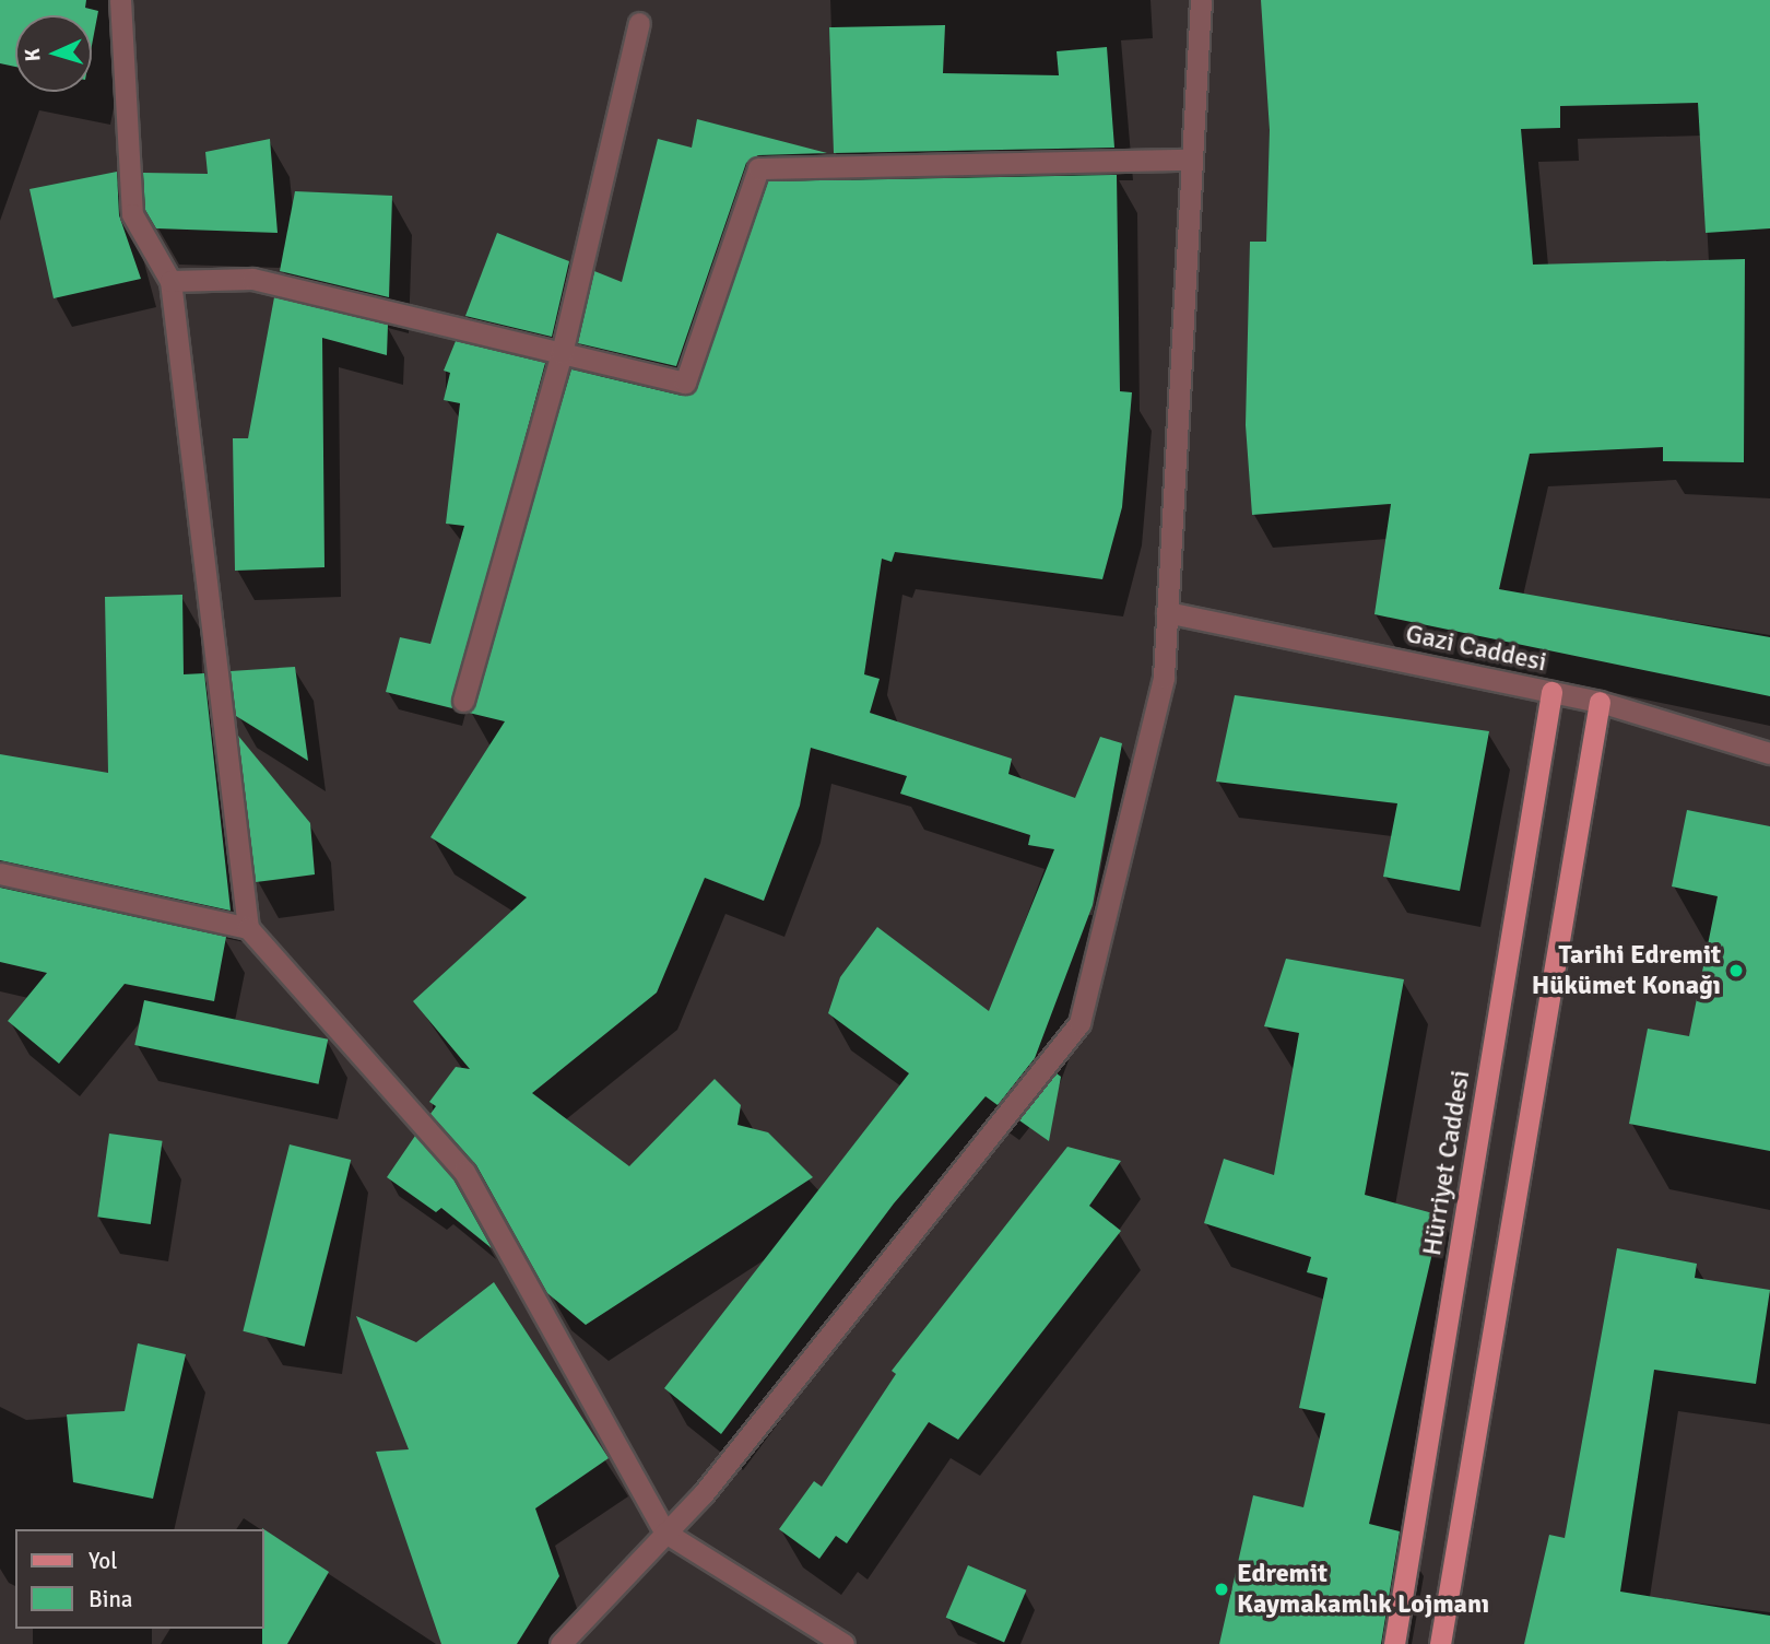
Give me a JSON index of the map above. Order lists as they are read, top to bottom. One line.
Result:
{"streets":{"main road":["Hürriyet Caddesi"],"street":["Gazi Caddesi"]},"crossings":[["Gazi Caddesi","Hürriyet Caddesi"]],"places":["Tarihi Edremit Hükümet Konağı","Edremit Kaymakamlık Lojmanı"],"legend":["Yol","Bina"],"north":"left"}
